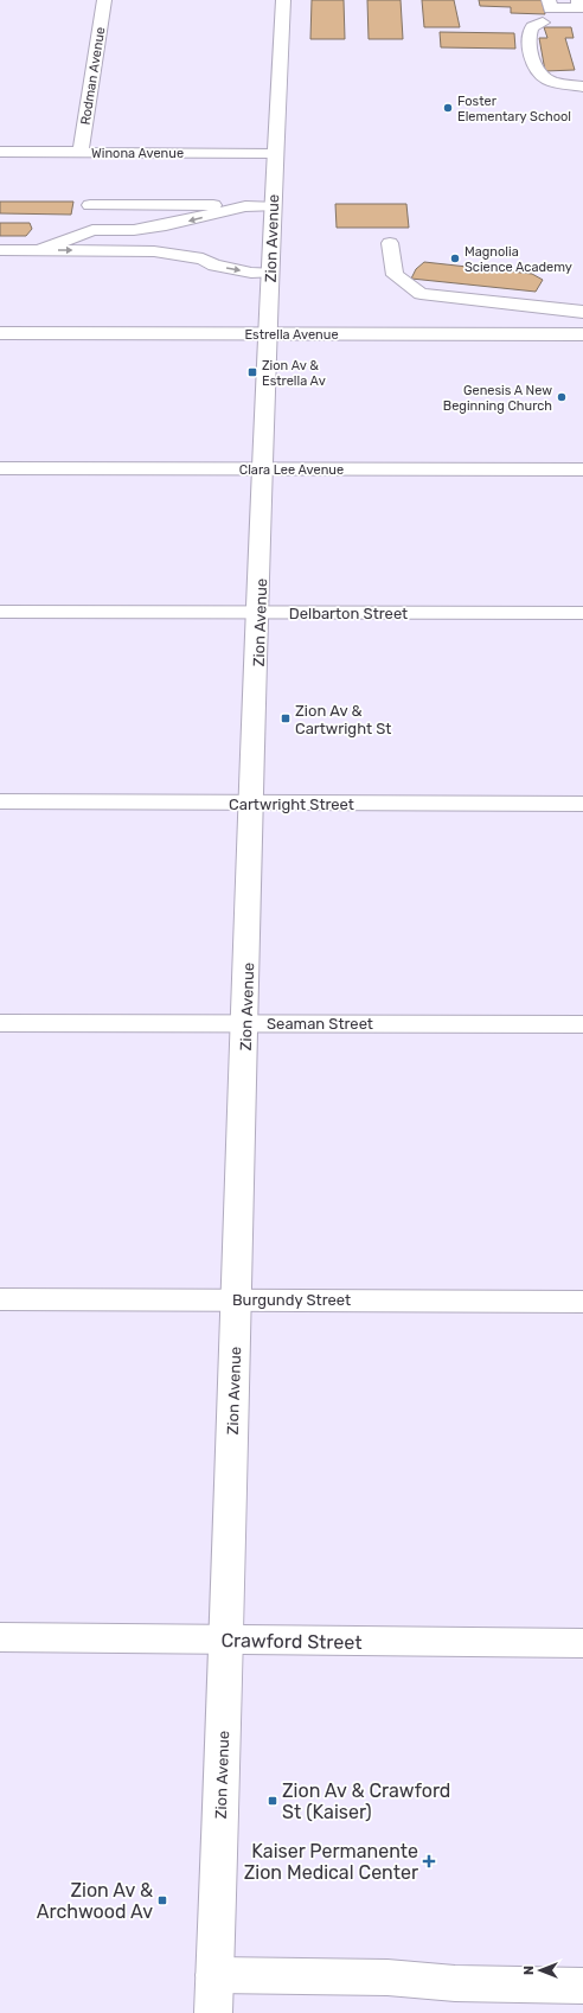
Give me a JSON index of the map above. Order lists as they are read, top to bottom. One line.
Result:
{"streets":{"street":["Rodman Avenue","Winona Avenue","Zion Avenue","Estrella Avenue","Clara Lee Avenue","Delbarton Street","Cartwright Street","Seaman Street","Burgundy Street","Crawford Street"]},"crossings":[["Rodman Avenue","Winona Avenue"],["Winona Avenue","Zion Avenue"],["Zion Avenue","Estrella Avenue"],["Zion Avenue","Clara Lee Avenue"],["Zion Avenue","Delbarton Street"],["Zion Avenue","Cartwright Street"],["Zion Avenue","Seaman Street"],["Zion Avenue","Burgundy Street"],["Zion Avenue","Crawford Street"]],"places":{"other":["Foster Elementary School","Magnolia Science Academy","Genesis A New Beginning Church"],"transit":["Zion Av & Estrella Av","Zion Av & Cartwright St","Zion Av & Crawford St (Kaiser)","Zion Av & Archwood Av"],"health":["Kaiser Permanente Zion Medical Center"]},"north":"left"}
